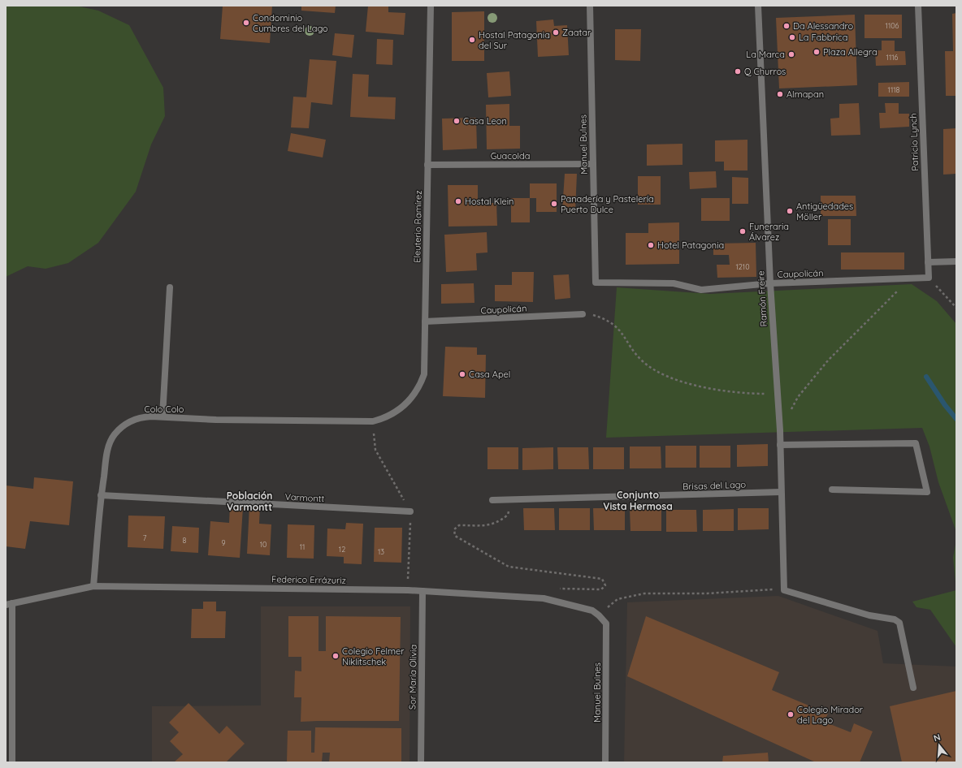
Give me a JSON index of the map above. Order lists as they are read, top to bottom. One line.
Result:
{"streets":{"street":["Patricio Lynch","Manuel Bulnes","Guacolda","Eleuterio Ramírez","Caupolicán","Ramón Freire","Colo Colo","Brisas del Lago","Varmontt","Federico Errázuriz","Sor María Olivia"]},"crossings":[["Patricio Lynch","Caupolicán"],["Manuel Bulnes","Guacolda"],["Manuel Bulnes","Caupolicán"],["Manuel Bulnes","Federico Errázuriz"],["Guacolda","Eleuterio Ramírez"],["Eleuterio Ramírez","Caupolicán"],["Eleuterio Ramírez","Colo Colo"],["Caupolicán","Ramón Freire"],["Ramón Freire","Brisas del Lago"],["Colo Colo","Varmontt"],["Colo Colo","Federico Errázuriz"],["Federico Errázuriz","Sor María Olivia"]],"districts":["Conjunto Vista Hermosa","Población Varmontt"],"places":["Condominio Cumbres del Lago","Da Alessandro","Zaatar","La Fabbrica","Hostal Patagonia del Sur","Plaza Allegra","La Marca","Q Churros","Almapan","Casa Leon","Hostal Klein","Panadería y Pastelería Puerto Dulce","Antigüedades Möller","Funeraria Álvarez","Hotel Patagonia","Casa Apel","Colegio Felmer Niklitschek","Colegio Mirador del Lago"],"house_numbers":["1106","1116","1118","1210","7","8","9","10","11","12","13"],"north":"top"}
